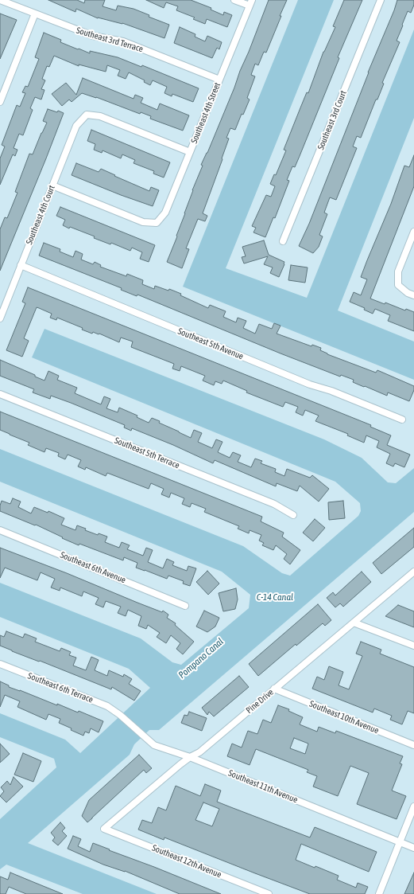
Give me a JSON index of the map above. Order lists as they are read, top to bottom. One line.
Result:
{"streets":{"street":["Southeast 3rd Terrace","Southeast 4th Street","Southeast 3rd Court","Southeast 4th Court","Southeast 5th Avenue","Southeast 5th Terrace","Southeast 6th Avenue","Southeast 6th Terrace","Pine Drive","Southeast 10th Avenue","Southeast 11th Avenue","Southeast 12th Avenue"]},"crossings":[["Southeast 3rd Terrace","Southeast 4th Street"],["Southeast 4th Street","Southeast 4th Court"],["Southeast 4th Court","Southeast 5th Avenue"],["Southeast 6th Terrace","Southeast 11th Avenue"],["Pine Drive","Southeast 10th Avenue"],["Pine Drive","Southeast 11th Avenue"],["Pine Drive","Southeast 12th Avenue"]],"water":["C-14 Canal","Pompano Canal"]}
